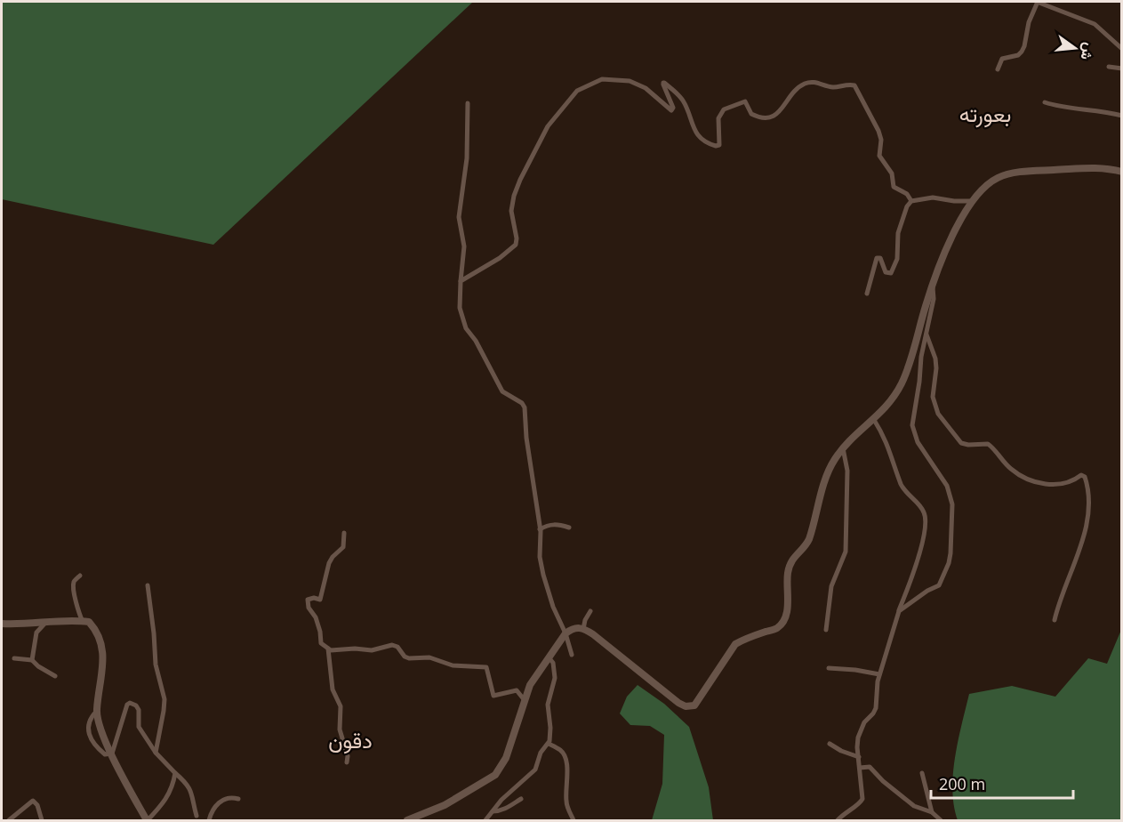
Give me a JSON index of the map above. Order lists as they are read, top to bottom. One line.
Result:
{"districts":["بعورته","دقون"],"scale_bar":"200 m","north":"right"}
